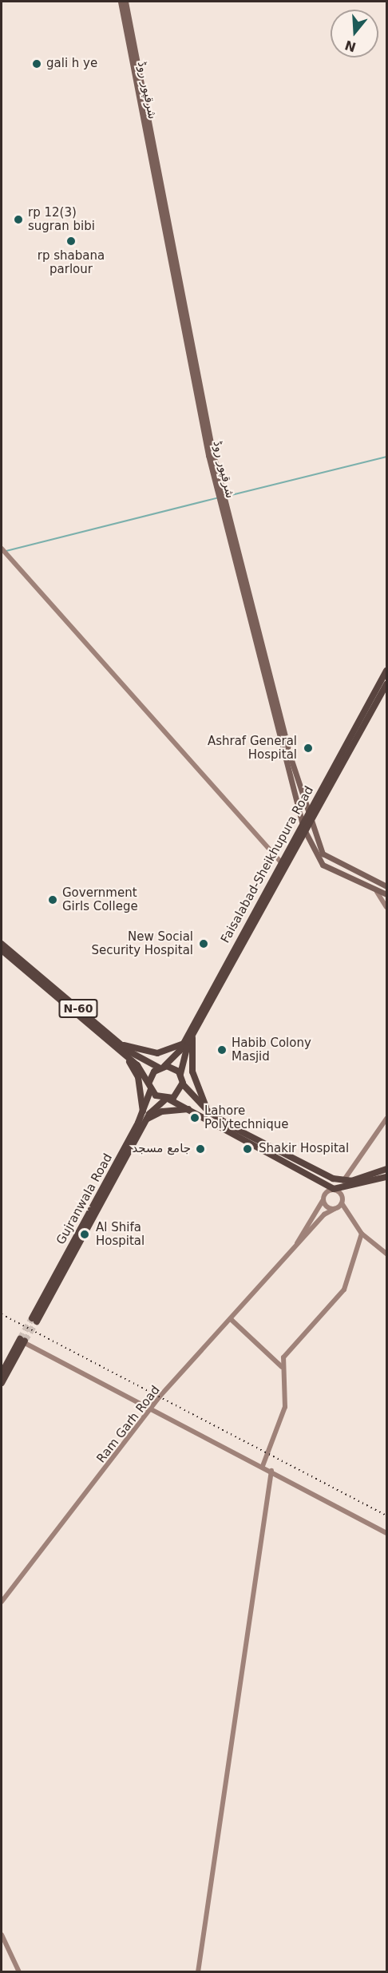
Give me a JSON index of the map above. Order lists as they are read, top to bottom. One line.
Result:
{"streets":{"highway":["Faisalabad-Sheikhupura Road","N-60","Gujranwala Road"],"main road":["شرقپور روڈ","Ram Garh Road"]},"crossings":[["شرقپور روڈ","Faisalabad-Sheikhupura Road"],["Faisalabad-Sheikhupura Road","N-60"],["Faisalabad-Sheikhupura Road","Gujranwala Road"],["N-60","Gujranwala Road"]],"places":["gali h ye","rp 12(3) sugran bibi","rp shabana parlour","Ashraf General Hospital","Government Girls College","New Social Security Hospital","Habib Colony Masjid","Lahore Polytechnique","جامع مسجد","Shakir Hospital","Al Shifa Hospital"],"north":"bottom"}
